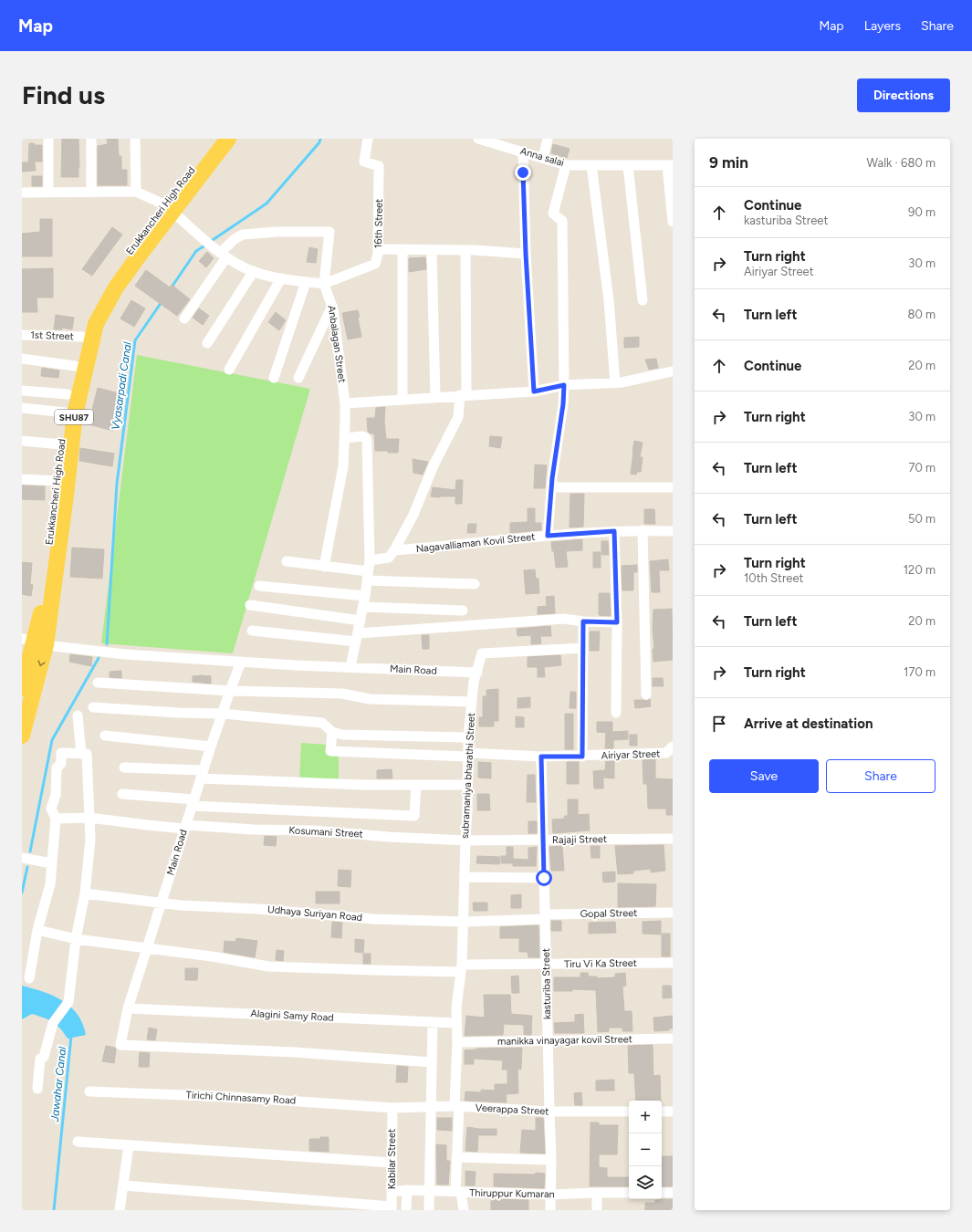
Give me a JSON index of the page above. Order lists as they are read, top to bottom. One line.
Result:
{"streets":{"main road":["Erukkancheri High Road","SHU87"],"street":["Anna salai","16th Street","1st Street","Anbalagan Street","Nagavalliaman Kovil Street","Main Road","Airiyar Street","subramaniya bharathi Street","Kosumani Street","Rajaji Street","Udhaya Suriyan Road","Gopal Street","Tiru Vi Ka Street","kasturiba Street","Alagini Samy Road","manikka vinayagar kovil Street","Tirichi Chinnasamy Road","Veerappa Street","Kabilar Street","Thiruppur Kumaran"]},"crossings":[["Erukkancheri High Road","1st Street"],["Erukkancheri High Road","SHU87"],["Erukkancheri High Road","Main Road"],["16th Street","Anbalagan Street"],["SHU87","Main Road"],["Main Road","subramaniya bharathi Street"],["Main Road","Kosumani Street"],["Main Road","Udhaya Suriyan Road"],["Main Road","Tiru Vi Ka Street"],["Main Road","Alagini Samy Road"],["Airiyar Street","subramaniya bharathi Street"],["Airiyar Street","kasturiba Street"],["subramaniya bharathi Street","Kosumani Street"],["subramaniya bharathi Street","Rajaji Street"],["subramaniya bharathi Street","Udhaya Suriyan Road"],["subramaniya bharathi Street","Tiru Vi Ka Street"],["subramaniya bharathi Street","Alagini Samy Road"],["subramaniya bharathi Street","manikka vinayagar kovil Street"],["subramaniya bharathi Street","Veerappa Street"],["subramaniya bharathi Street","Thiruppur Kumaran"],["Kosumani Street","Rajaji Street"],["Rajaji Street","kasturiba Street"],["Udhaya Suriyan Road","Gopal Street"],["Udhaya Suriyan Road","kasturiba Street"],["Gopal Street","kasturiba Street"],["Tiru Vi Ka Street","kasturiba Street"],["kasturiba Street","manikka vinayagar kovil Street"],["kasturiba Street","Veerappa Street"],["kasturiba Street","Thiruppur Kumaran"],["Tirichi Chinnasamy Road","Veerappa Street"],["Tirichi Chinnasamy Road","Kabilar Street"],["Veerappa Street","Kabilar Street"],["Kabilar Street","Thiruppur Kumaran"]],"water":["Vyasarpadi Canal","Jawahar Canal"],"page":{"header":"Map","nav":["Map","Layers","Share"],"buttons":["Directions",["Save","Share"]],"title":"Find us","heading":["9 min","Walk · 680 m"],"list":[["Continue","kasturiba Street","90 m"],["Turn right","Airiyar Street","30 m"],["Turn left","80 m"],["Continue","20 m"],["Turn right","30 m"],["Turn left","70 m"],["Turn left","50 m"],["Turn right","10th Street","120 m"],["Turn left","20 m"],["Turn right","170 m"],"Arrive at destination"],"map_buttons":["+","−"]}}
